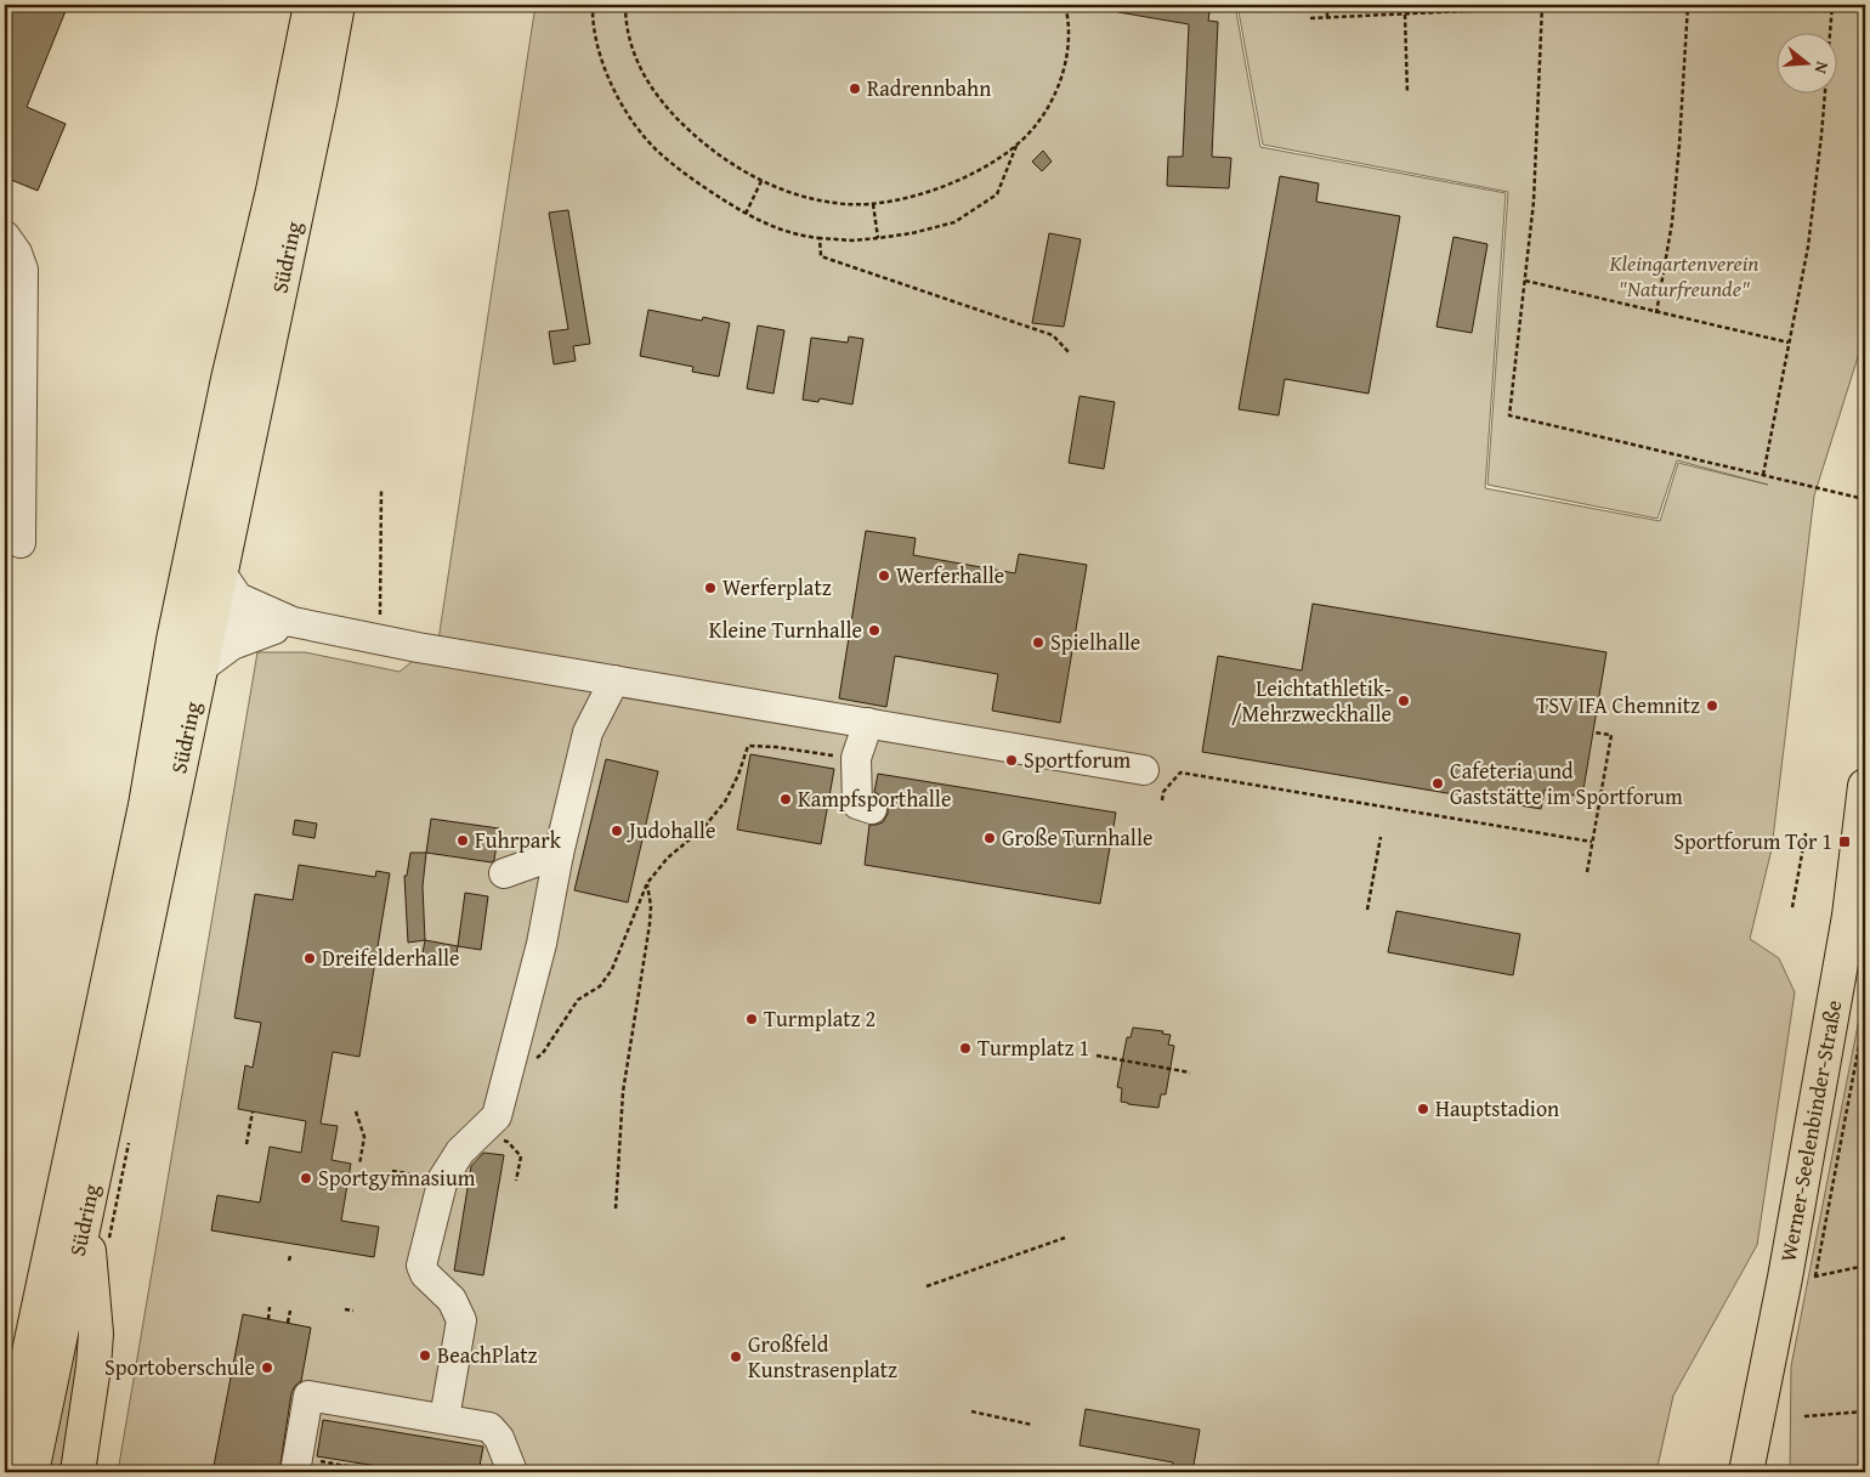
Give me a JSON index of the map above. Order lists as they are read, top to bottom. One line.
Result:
{"streets":{"main road":["Südring","Werner-Seelenbinder-Straße"]},"parks":["Kleingartenverein \"Naturfreunde\""],"places":{"other":["Radrennbahn","Werferhalle","Werferplatz","Kleine Turnhalle","Spielhalle","Leichtathletik- /Mehrzweckhalle","TSV IFA Chemnitz","Sportforum","Cafeteria und Gaststätte im Sportforum","Kampfsporthalle","Judohalle","Große Turnhalle","Fuhrpark","Dreifelderhalle","Turmplatz 2","Turmplatz 1","Hauptstadion","Sportgymnasium","BeachPlatz","Großfeld Kunstrasenplatz","Sportoberschule"],"transit":["Sportforum Tor 1"]},"north":"right"}
